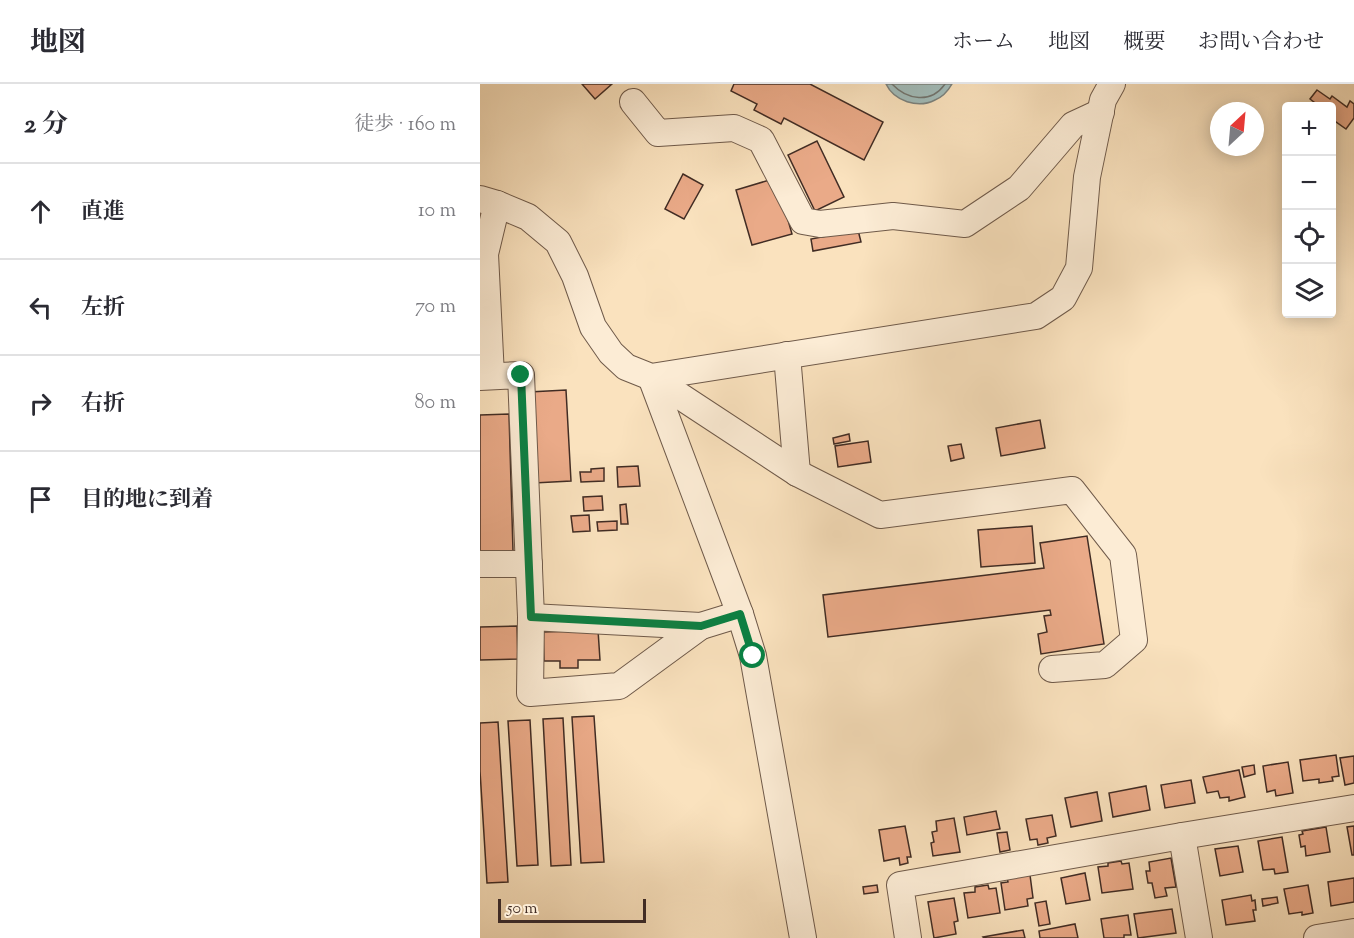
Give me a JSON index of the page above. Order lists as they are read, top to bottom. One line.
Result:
{"scale_bar":"50 m","north":"top right","page":{"header":"地図","nav":["ホーム","地図","概要","お問い合わせ"],"heading":["2 分","徒歩 · 160 m"],"map_buttons":["+","−"],"list":[["直進","10 m"],["左折","70 m"],["右折","80 m"],"目的地に到着"],"scale":"50 m"}}
